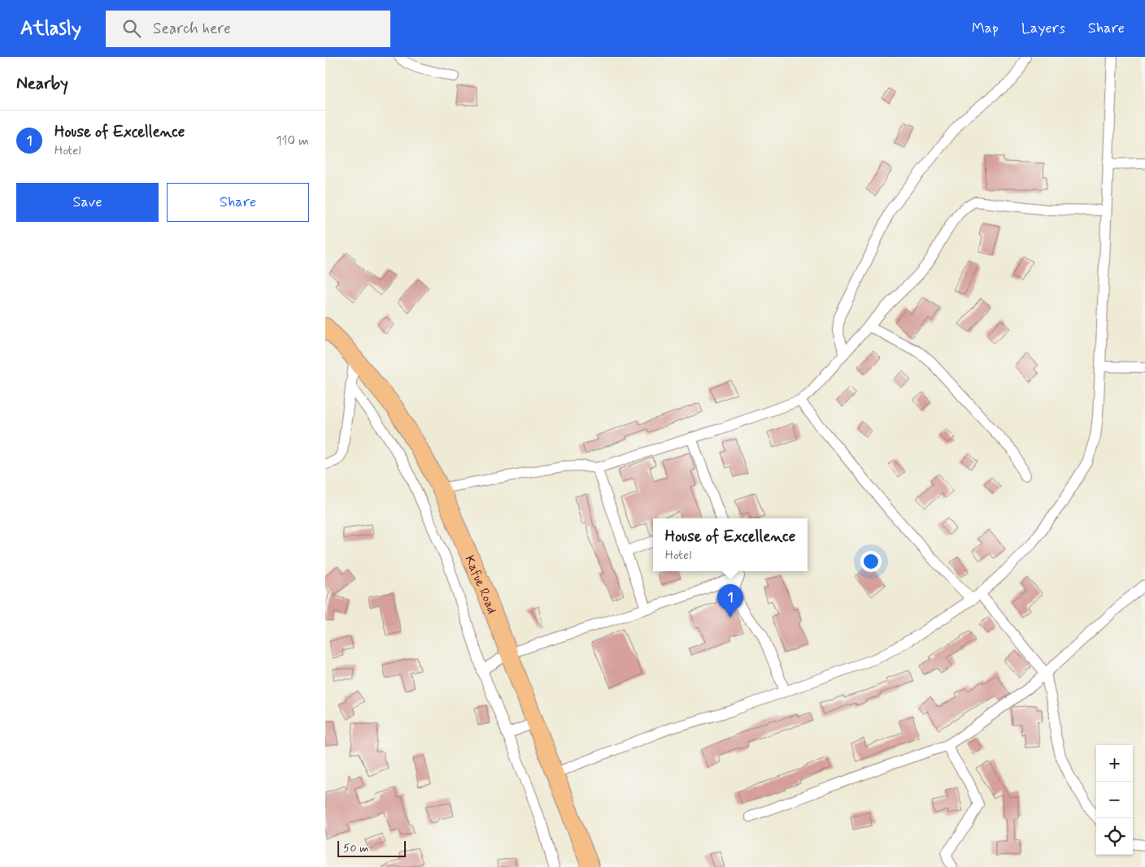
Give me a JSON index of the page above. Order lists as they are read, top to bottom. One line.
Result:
{"streets":{"highway":["Kafue Road"]},"scale_bar":"50 m","page":{"header":"Atlasly","search":"Search here","nav":["Map","Layers","Share"],"heading":"Nearby","list":[{"mark":"1","name":"House of Excellence","note":"Hotel","value":"110 m"}],"buttons":["Save","Share"],"popup":["House of Excellence","Hotel"],"pins":"1","map_buttons":["+","−"],"scale":"50 m"}}
